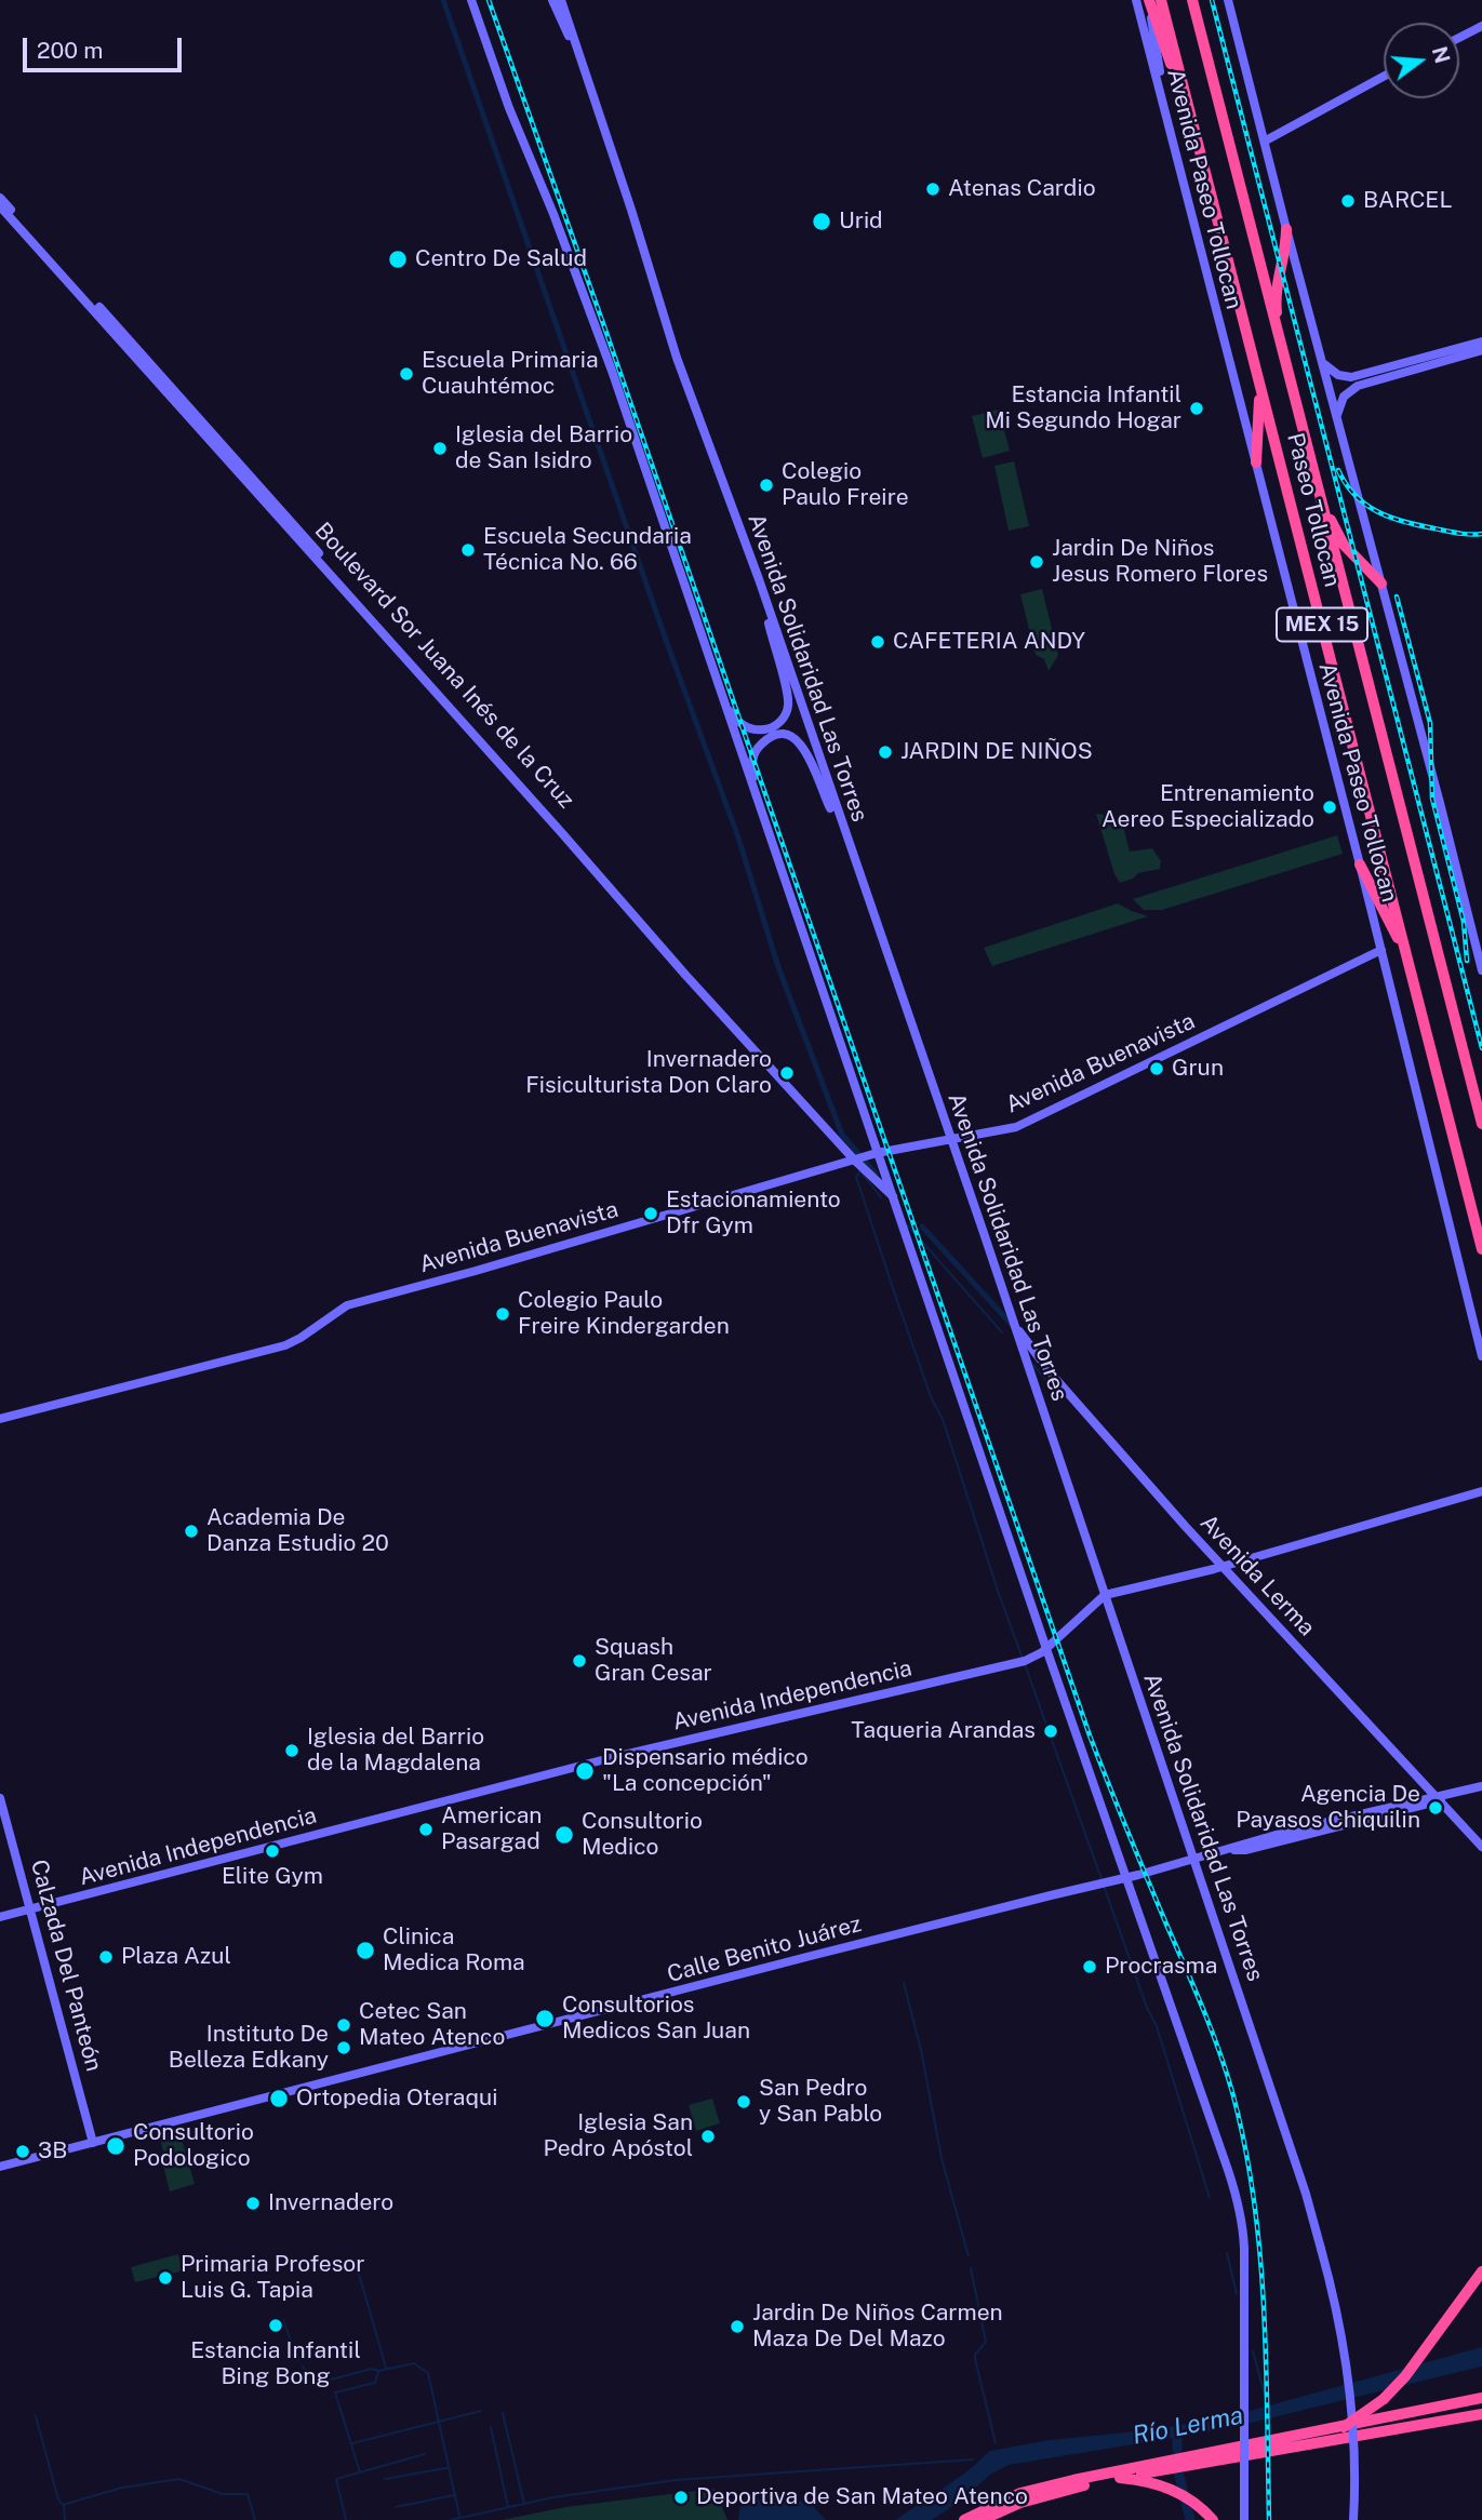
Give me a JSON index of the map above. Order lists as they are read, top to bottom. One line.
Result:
{"streets":{"highway":["Paseo Tollocan","MEX 15"],"main road":["Avenida Paseo Tollocan","Boulevard Sor Juana Inés de la Cruz","Avenida Solidaridad Las Torres","Avenida Buenavista","Avenida Lerma","Avenida Independencia","Calle Benito Juárez","Calzada Del Panteón"]},"crossings":[["Avenida Paseo Tollocan","Avenida Buenavista"],["Boulevard Sor Juana Inés de la Cruz","Avenida Buenavista"],["Avenida Solidaridad Las Torres","Avenida Buenavista"],["Avenida Solidaridad Las Torres","Avenida Lerma"],["Avenida Solidaridad Las Torres","Avenida Independencia"],["Avenida Solidaridad Las Torres","Calle Benito Juárez"],["Avenida Lerma","Avenida Independencia"],["Avenida Lerma","Calle Benito Juárez"],["Avenida Independencia","Calzada Del Panteón"],["Calle Benito Juárez","Calzada Del Panteón"]],"water":["Río Lerma"],"places":["Atenas Cardio","BARCEL","Urid","Centro De Salud","Escuela Primaria Cuauhtémoc","Estancia Infantil Mi Segundo Hogar","Iglesia del Barrio de San Isidro","Colegio Paulo Freire","Escuela Secundaria Técnica No. 66","Jardin De Niños Jesus Romero Flores","CAFETERIA ANDY","JARDIN DE NIÑOS","Entrenamiento Aereo Especializado","Grun","Invernadero Fisiculturista Don Claro","Estacionamiento Dfr Gym","Colegio Paulo Freire Kindergarden","Academia De Danza Estudio 20","Squash Gran Cesar","Taqueria Arandas","Iglesia del Barrio de la Magdalena","Dispensario médico \"La concepción\"","Agencia De Payasos Chiquilin","American Pasargad","Consultorio Medico","Elite Gym","Clinica Medica Roma","Plaza Azul","Procrasma","Consultorios Medicos San Juan","Cetec San Mateo Atenco","Instituto De Belleza Edkany","Ortopedia Oteraqui","San Pedro y San Pablo","Iglesia San Pedro Apóstol","Consultorio Podologico","3B","Invernadero","Primaria Profesor Luis G. Tapia","Estancia Infantil Bing Bong","Jardin De Niños Carmen Maza De Del Mazo","Deportiva de San Mateo Atenco"],"scale_bar":"200 m","north":"right"}
